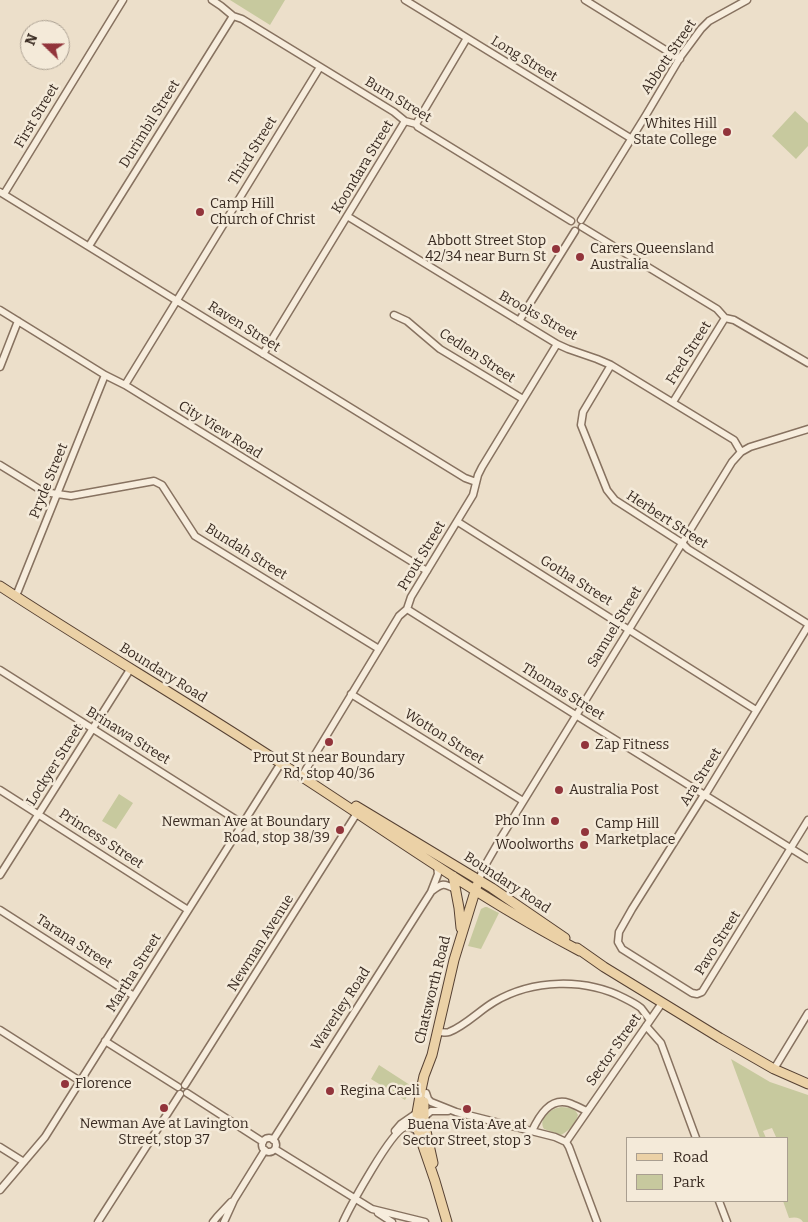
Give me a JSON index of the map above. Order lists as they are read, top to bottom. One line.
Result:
{"streets":{"main road":["Boundary Road","Chatsworth Road"],"street":["Abbott Street","Long Street","Burn Street","First Street","Durimbil Street","Third Street","Koondara Street","Brooks Street","Raven Street","Fred Street","Cedlen Street","City View Road","Pryde Street","Herbert Street","Bundah Street","Prout Street","Gotha Street","Samuel Street","Thomas Street","Brinawa Street","Wotton Street","Lockyer Street","Ara Street","Princess Street","Tarana Street","Newman Avenue","Pavo Street","Martha Street","Waverley Road","Sector Street"]},"crossings":[["Abbott Street","Long Street"],["Abbott Street","Burn Street"],["Long Street","Koondara Street"],["Burn Street","Durimbil Street"],["Burn Street","Third Street"],["Burn Street","Koondara Street"],["First Street","Raven Street"],["Durimbil Street","Raven Street"],["Third Street","Raven Street"],["Koondara Street","Brooks Street"],["Koondara Street","Raven Street"],["Brooks Street","Fred Street"],["Brooks Street","Herbert Street"],["Brooks Street","Prout Street"],["Brooks Street","Samuel Street"],["Raven Street","Prout Street"],["Cedlen Street","Prout Street"],["City View Road","Pryde Street"],["City View Road","Prout Street"],["Pryde Street","Bundah Street"],["Pryde Street","Boundary Road"],["Herbert Street","Samuel Street"],["Herbert Street","Ara Street"],["Bundah Street","Prout Street"],["Prout Street","Gotha Street"],["Prout Street","Boundary Road"],["Prout Street","Thomas Street"],["Prout Street","Wotton Street"],["Gotha Street","Samuel Street"],["Gotha Street","Ara Street"],["Samuel Street","Boundary Road"],["Samuel Street","Thomas Street"],["Samuel Street","Wotton Street"],["Samuel Street","Chatsworth Road"],["Boundary Road","Lockyer Street"],["Boundary Road","Newman Avenue"],["Boundary Road","Martha Street"],["Boundary Road","Chatsworth Road"],["Boundary Road","Waverley Road"],["Boundary Road","Sector Street"],["Thomas Street","Ara Street"],["Thomas Street","Pavo Street"],["Brinawa Street","Lockyer Street"],["Brinawa Street","Martha Street"],["Lockyer Street","Princess Street"],["Ara Street","Pavo Street"],["Princess Street","Martha Street"],["Tarana Street","Martha Street"]],"places":["Whites Hill State College","Camp Hill Church of Christ","Abbott Street Stop 42/34 near Burn St","Carers Queensland Australia","Prout St near Boundary Rd, stop 40/36","Zap Fitness","Australia Post","Pho Inn","Newman Ave at Boundary Road, stop 38/39","Camp Hill Marketplace","Woolworths","Florence","Regina Caeli","Newman Ave at Lavington Street, stop 37","Buena Vista Ave at Sector Street, stop 3"],"legend":["Road","Park"],"north":"left"}
